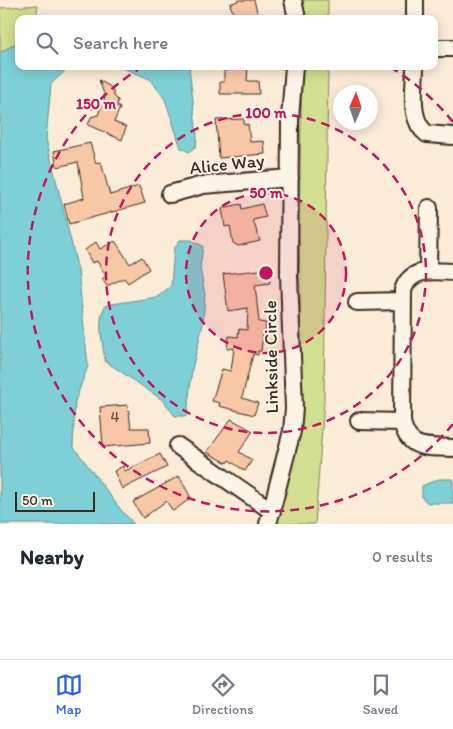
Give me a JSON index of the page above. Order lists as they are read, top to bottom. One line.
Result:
{"streets":{"street":["Alice Way","Linkside Circle"]},"crossings":[["Alice Way","Linkside Circle"]],"house_numbers":["4"],"scale_bar":"50 m","north":"top","page":{"search":"Search here","scale":"50 m","heading":["Nearby","0 results"],"nav":["Map","Directions","Saved"]},"rings":["150 m","100 m","50 m"]}
